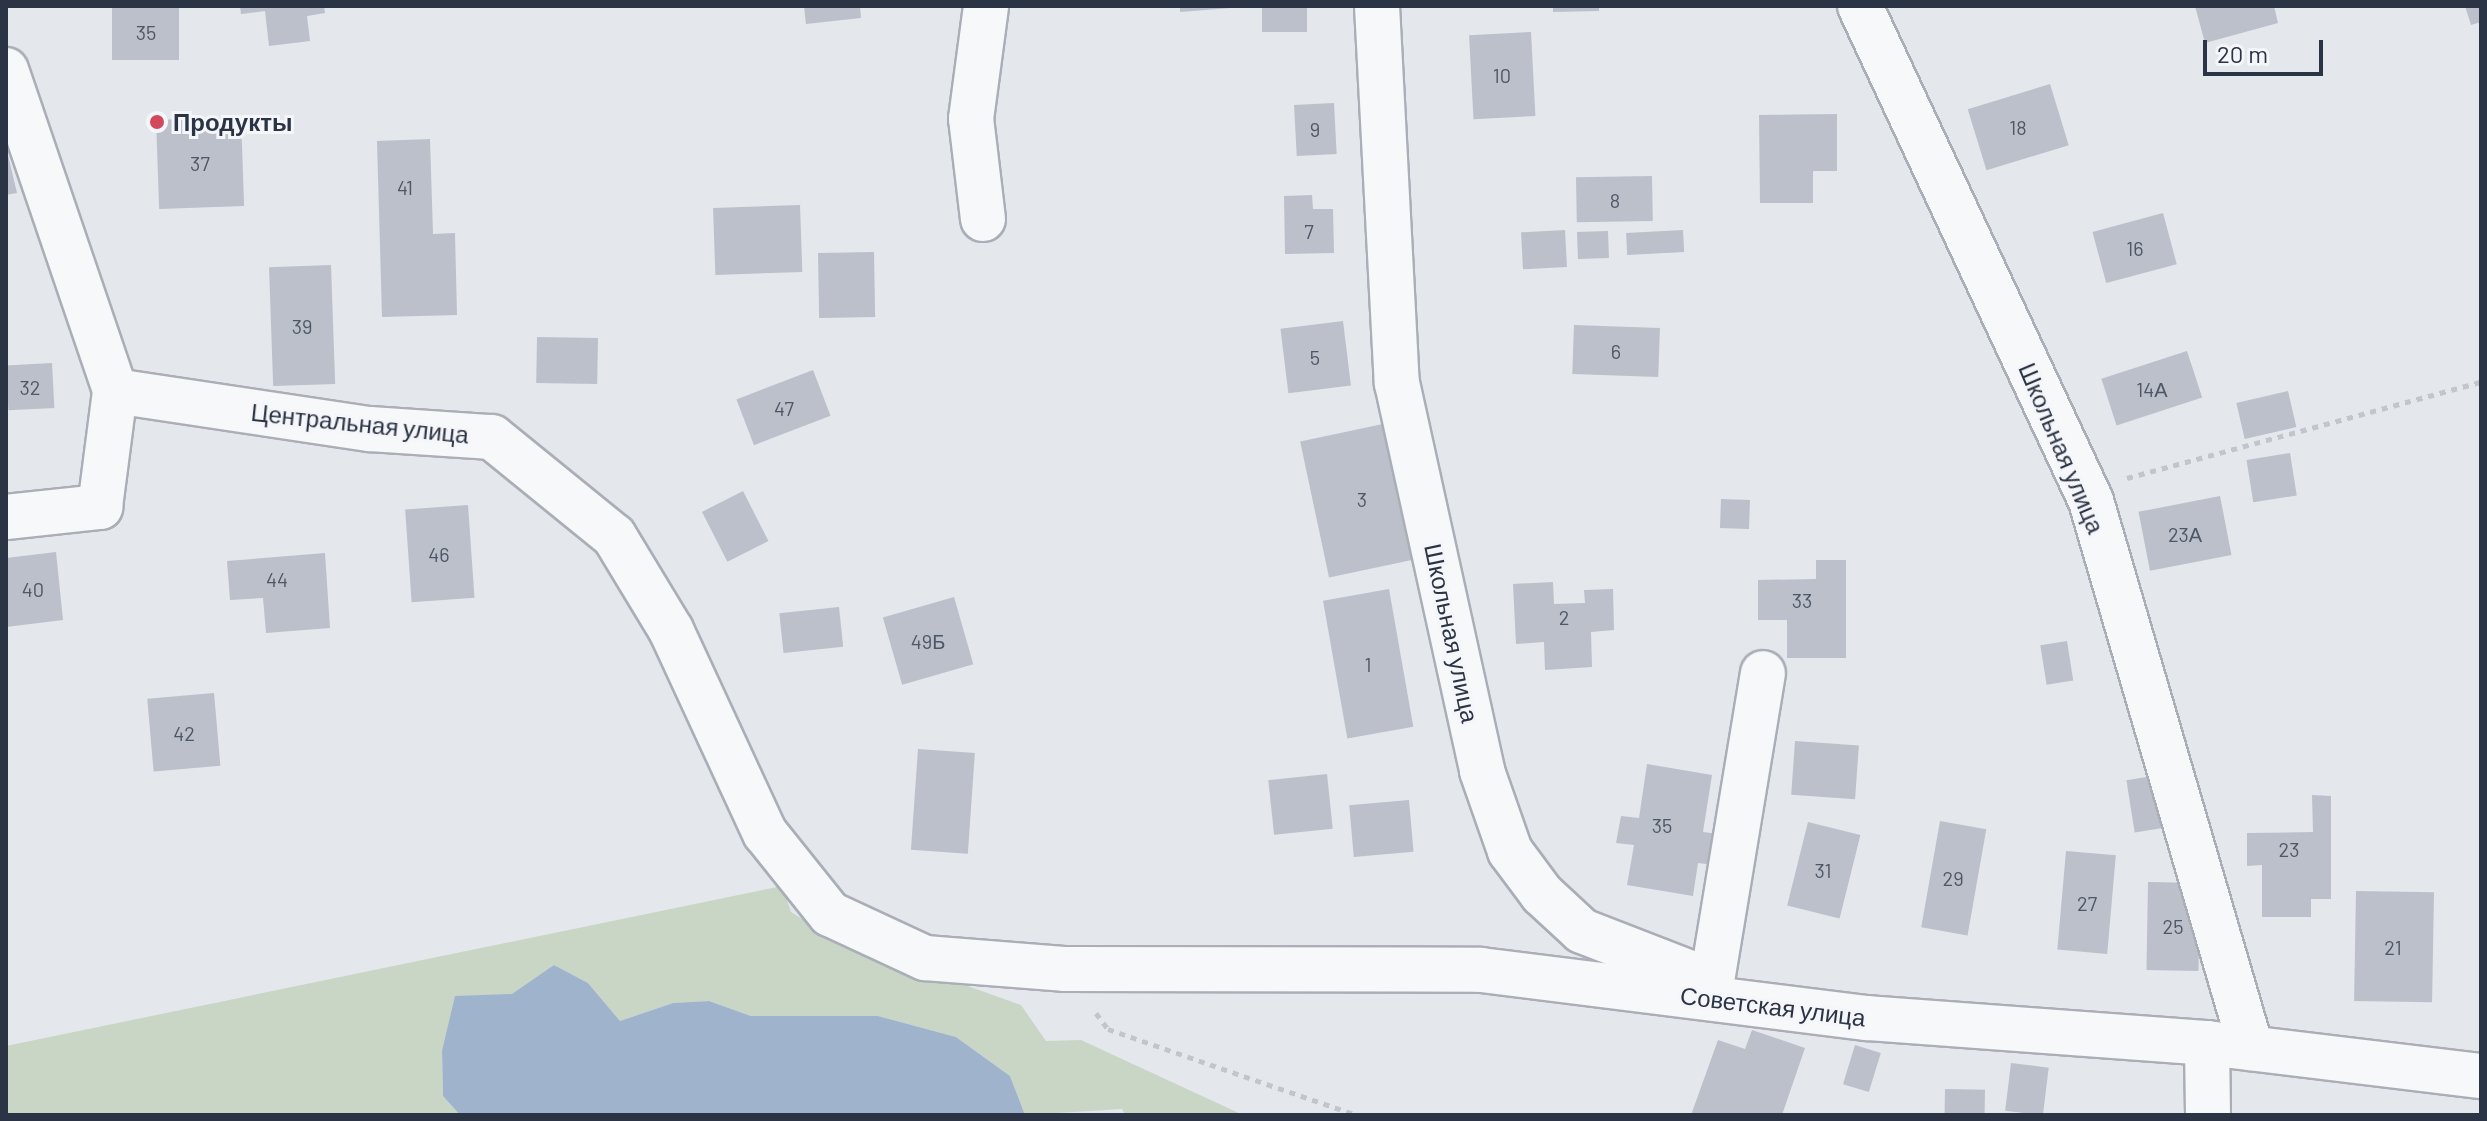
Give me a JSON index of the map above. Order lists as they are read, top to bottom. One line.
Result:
{"streets":{"street":["Центральная улица","Школьная улица","Советская улица"]},"crossings":[["Центральная улица","Советская улица"],["Школьная улица","Советская улица"]],"places":["Продукты"],"house_numbers":["35","10","18","9","37","41","8","7","16","39","6","5","32","14А","47","3","23А","46","44","40","33","2","49Б","1","42","35","23","31","29","27","25","21"],"scale_bar":"20 m"}
